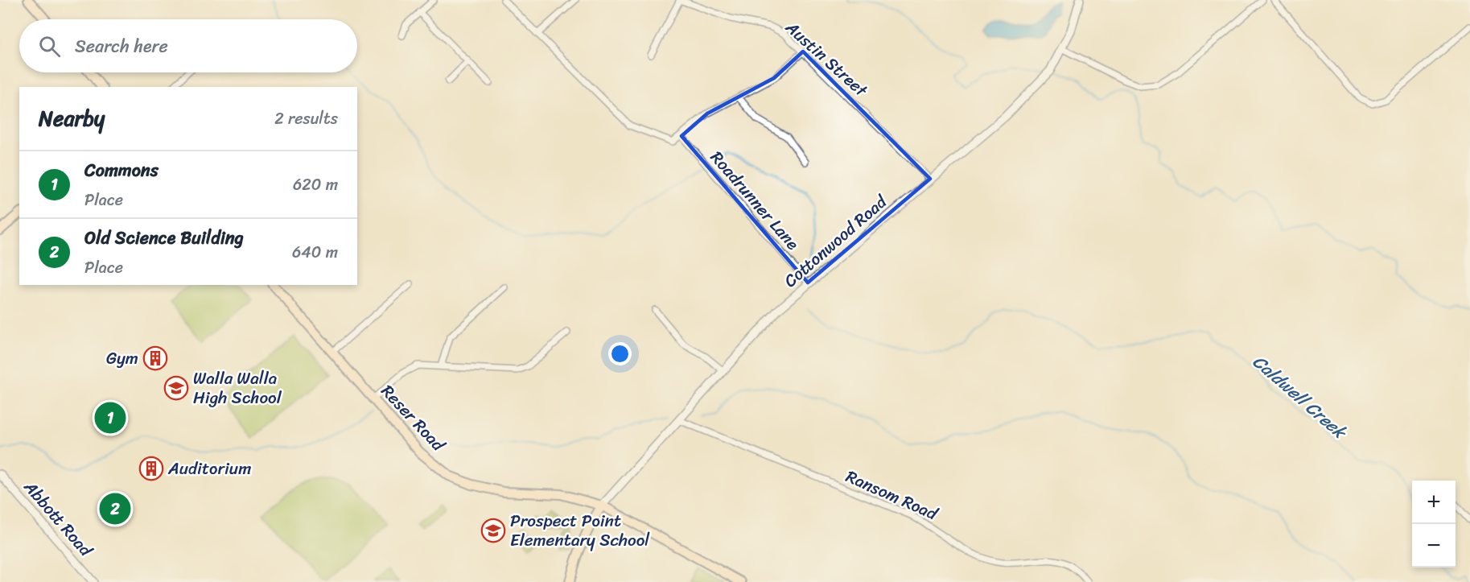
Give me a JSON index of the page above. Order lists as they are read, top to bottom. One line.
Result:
{"streets":{"main road":["Reser Road"],"street":["Austin Street","Roadrunner Lane","Cottonwood Road","Ransom Road","Abbott Road"]},"crossings":[["Austin Street","Cottonwood Road"],["Roadrunner Lane","Cottonwood Road"],["Cottonwood Road","Reser Road"],["Cottonwood Road","Ransom Road"]],"water":["Caldwell Creek"],"places":{"building":["Gym","Auditorium"],"school or university":["Walla Walla High School","Prospect Point Elementary School"]},"page":{"search":"Search here","heading":["Nearby","2 results"],"list":[{"mark":"1","name":"Commons","note":"Place","value":"620 m"},{"mark":"2","name":"Old Science Building","note":"Place","value":"640 m"}],"pins":["1","2"],"map_buttons":["+","−"]}}
